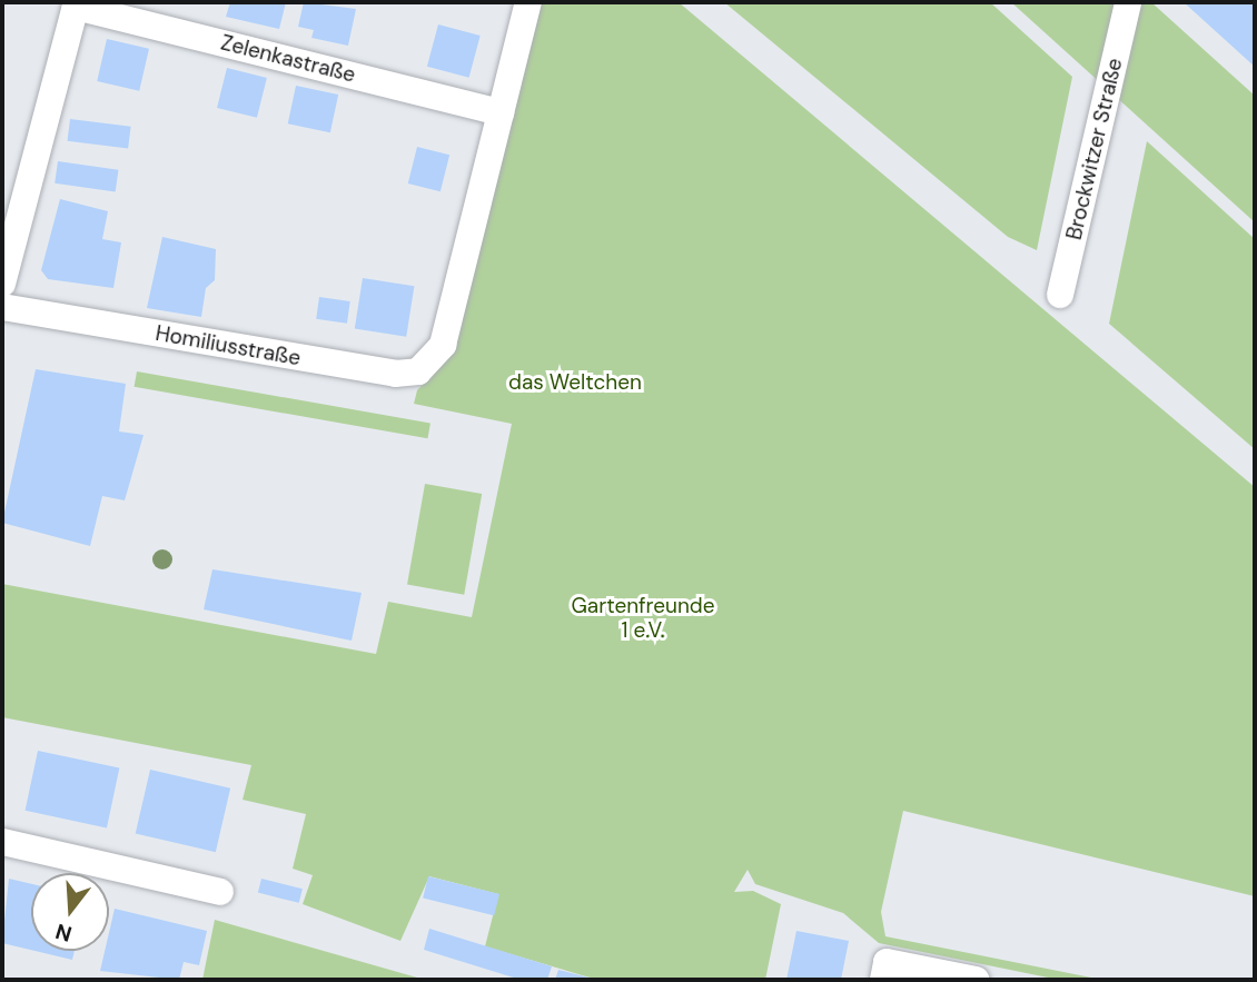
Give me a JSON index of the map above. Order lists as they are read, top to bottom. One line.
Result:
{"streets":{"street":["Zelenkastraße","Brockwitzer Straße","Homiliusstraße"]},"crossings":[["Zelenkastraße","Homiliusstraße"]],"parks":["das Weltchen","Gartenfreunde 1 e.V."],"north":"bottom"}
